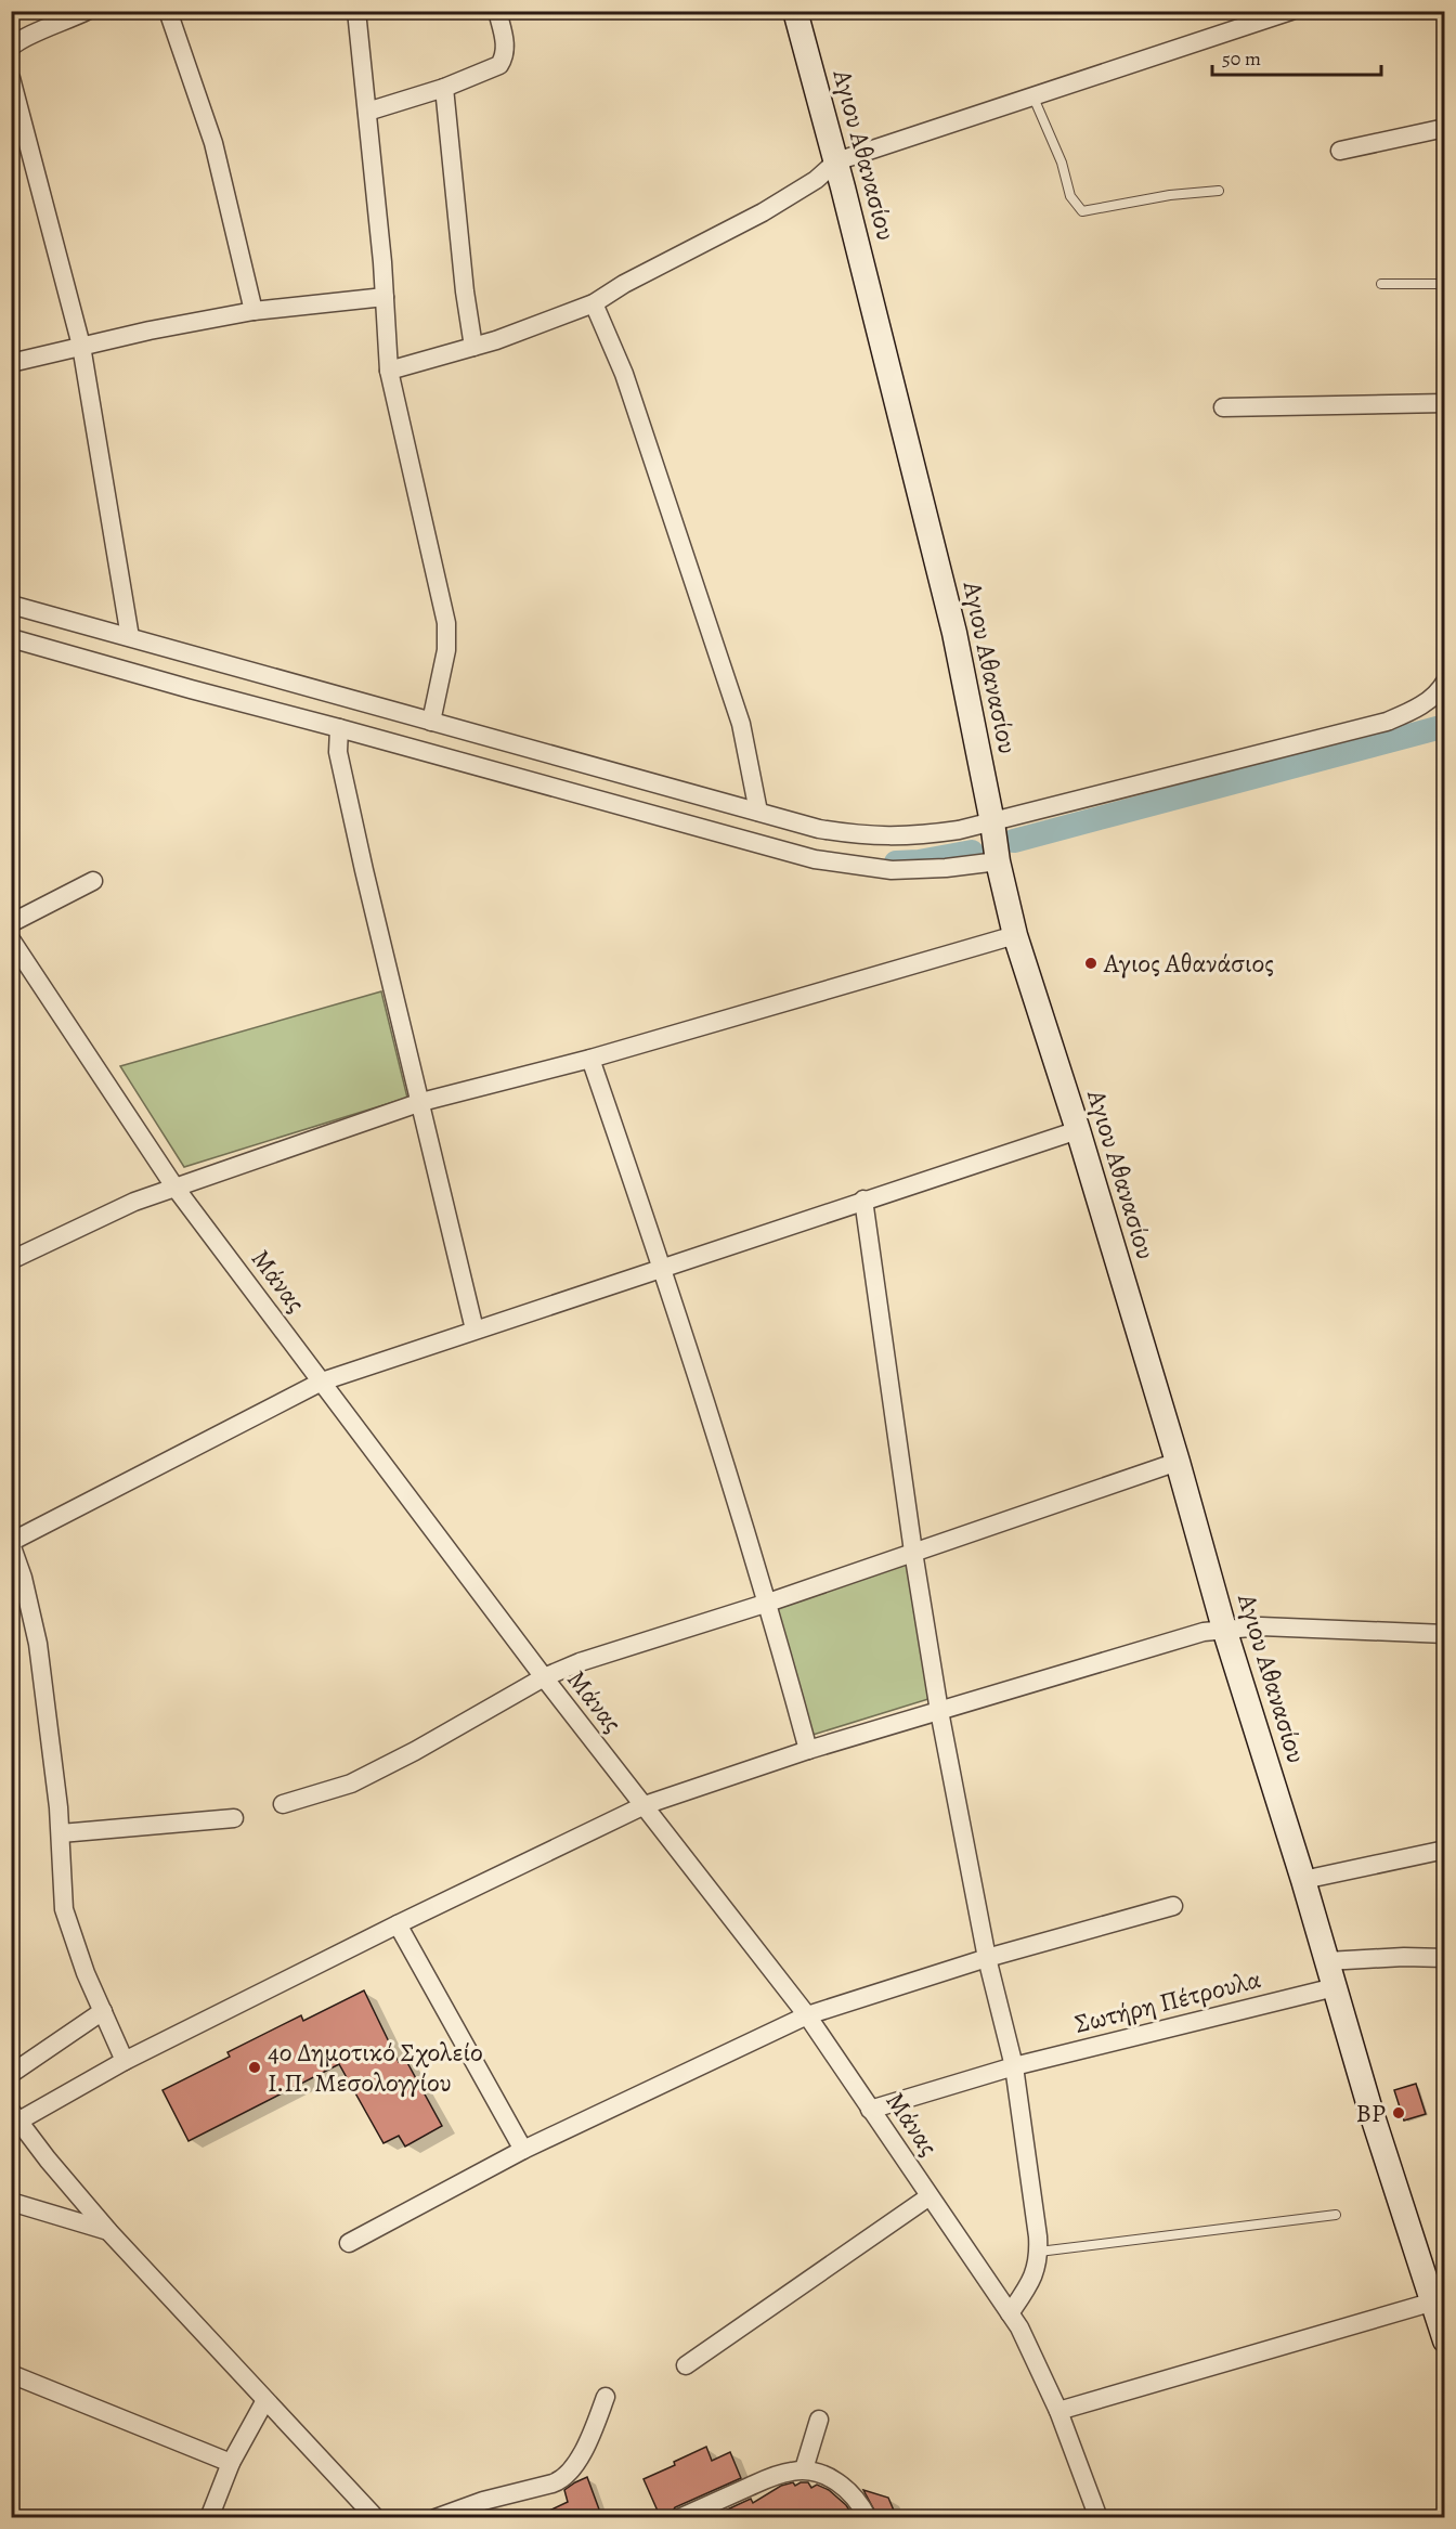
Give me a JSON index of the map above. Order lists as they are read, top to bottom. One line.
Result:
{"streets":{"main road":["Αγιου Αθανασίου"],"street":["Μάνας","Σωτήρη Πέτρουλα"]},"crossings":[["Αγιου Αθανασίου","Σωτήρη Πέτρουλα"],["Μάνας","Σωτήρη Πέτρουλα"]],"places":["Αγιος Αθανάσιος","4ο Δημοτικό Σχολείο Ι.Π. Μεσολογγίου","BP"],"scale_bar":"50 m"}
